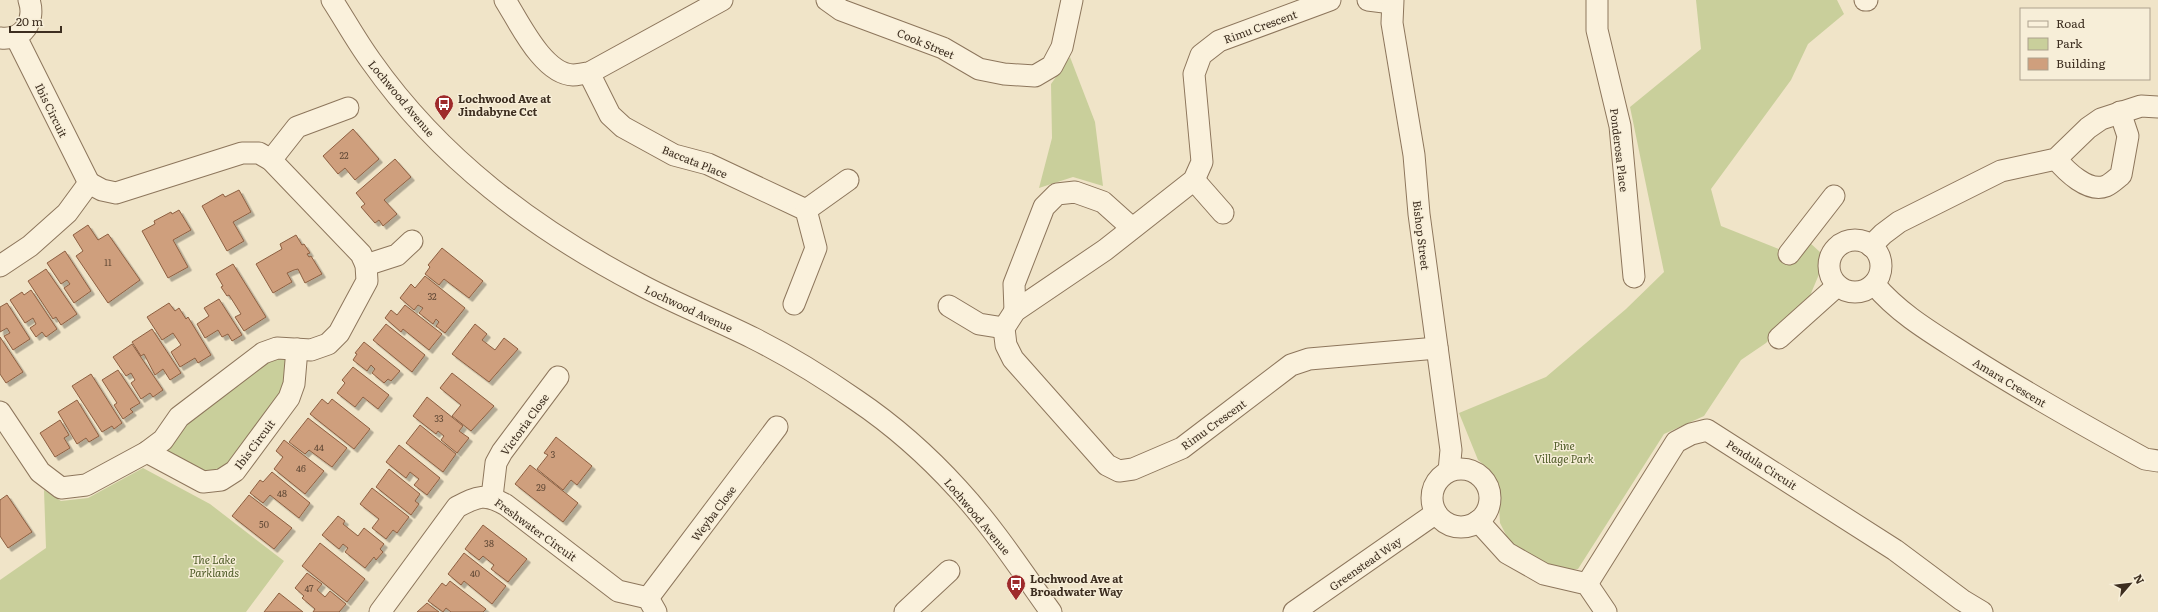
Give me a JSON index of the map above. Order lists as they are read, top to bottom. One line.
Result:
{"streets":{"street":["Rimu Crescent","Cook Street","Lochwood Avenue","Ibis Circuit","Ponderosa Place","Baccata Place","Bishop Street","Amara Crescent","Victoria Close","Pendula Circuit","Weyba Close","Freshwater Circuit","Greenstead Way"]},"crossings":[["Rimu Crescent","Bishop Street"],["Bishop Street","Greenstead Way"],["Victoria Close","Freshwater Circuit"],["Weyba Close","Freshwater Circuit"]],"parks":["Pine Village Park","The Lake Parklands"],"places":{"bus stop":["Lochwood Ave at Jindabyne Cct","Lochwood Ave at Broadwater Way"]},"house_numbers":["22","11","32","33","44","3","46","29","48","50","38","40","47"],"legend":["Road","Park","Building"],"scale_bar":"20 m","north":"top right"}
